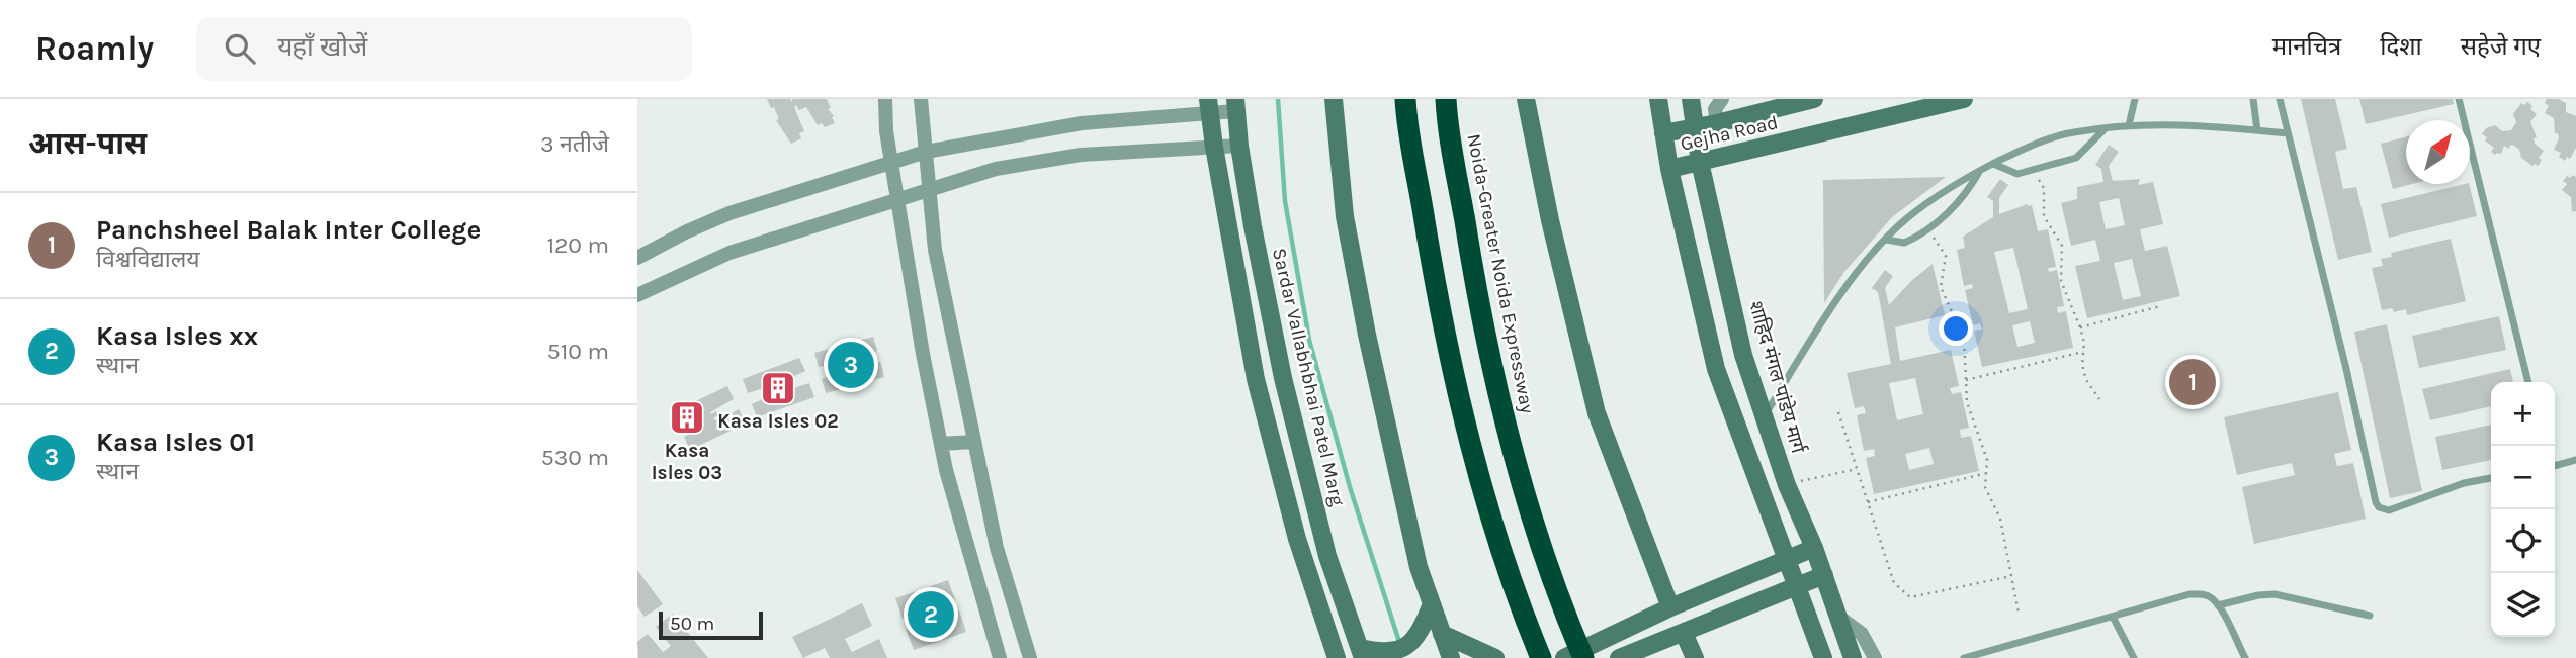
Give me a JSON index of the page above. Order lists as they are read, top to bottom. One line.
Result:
{"streets":{"highway":["Noida-Greater Noida Expressway"],"street":["Gejha Road","Sardar Vallabhbhai Patel Marg","शाहिद मंगल पांडेय मार्ग"]},"crossings":[["Gejha Road","शाहिद मंगल पांडेय मार्ग"]],"places":{"building":["Kasa Isles 02","Kasa Isles 03"]},"scale_bar":"50 m","north":"top right","page":{"header":"Roamly","search":"यहाँ खोजें","nav":["मानचित्र","दिशा","सहेजे गए"],"heading":["आस-पास","3 नतीजे"],"list":[{"mark":"1","name":"Panchsheel Balak Inter College","note":"विश्वविद्यालय","value":"120 m"},{"mark":"2","name":"Kasa Isles xx","note":"स्थान","value":"510 m"},{"mark":"3","name":"Kasa Isles 01","note":"स्थान","value":"530 m"}],"pins":["3","1","2"],"map_buttons":["+","−"],"scale":"50 m"}}
